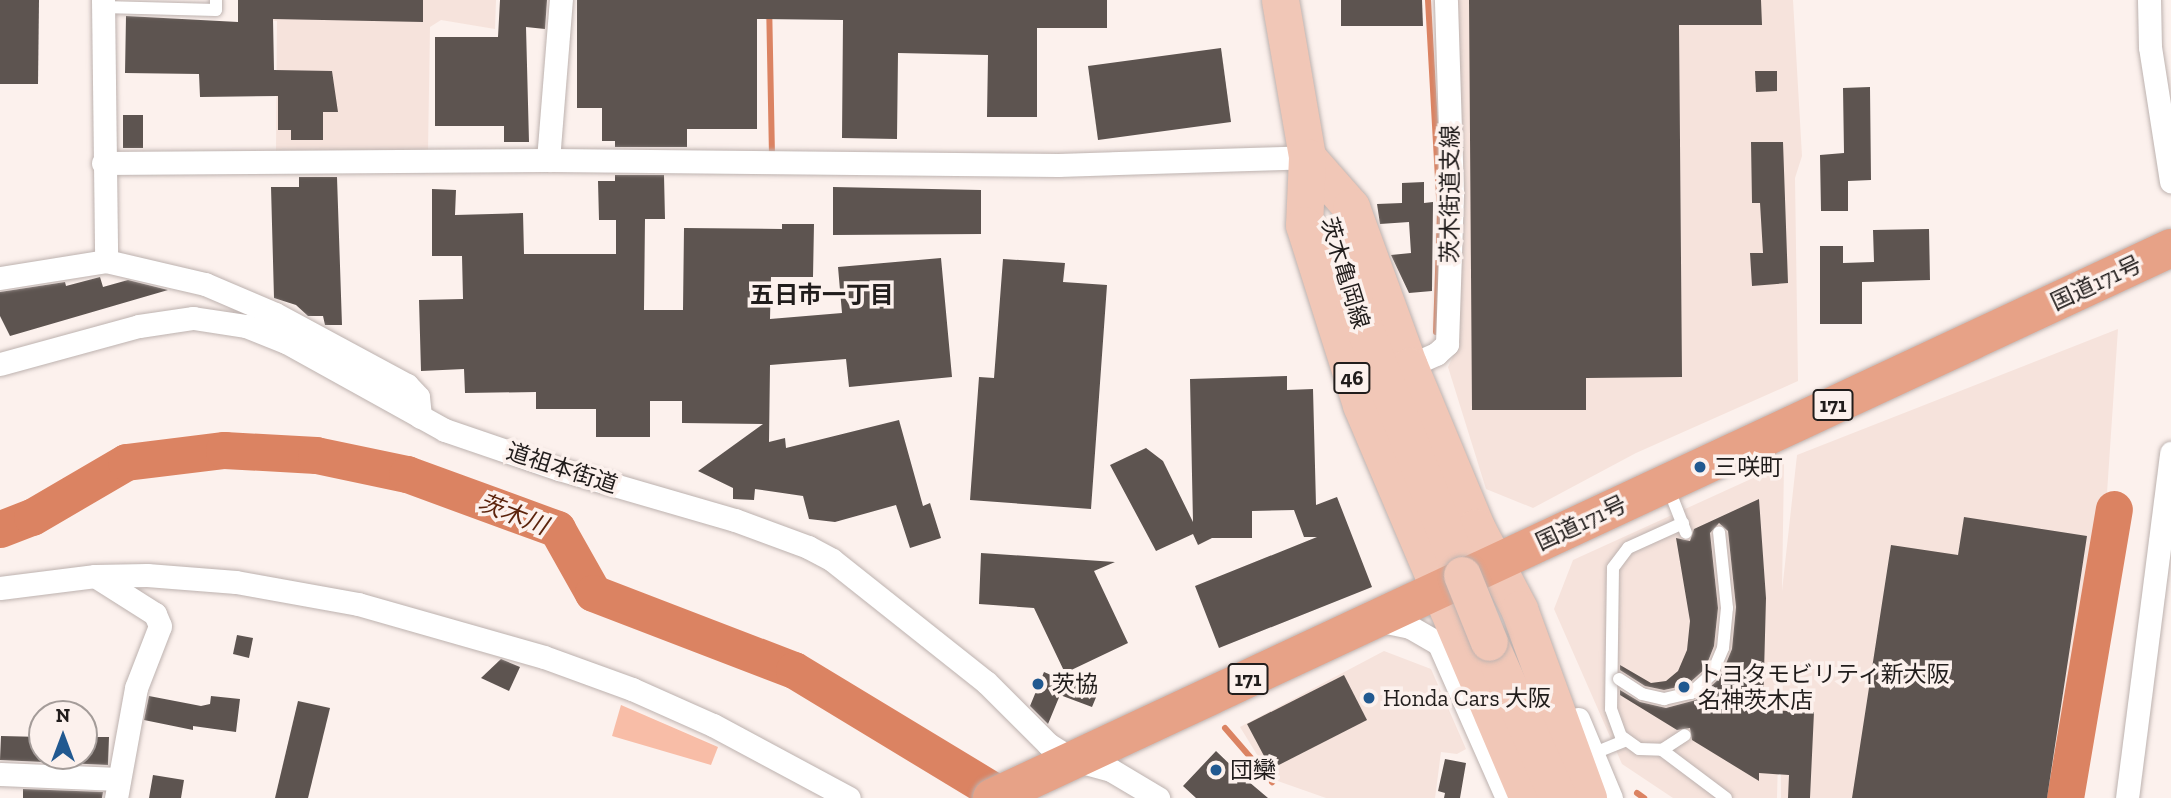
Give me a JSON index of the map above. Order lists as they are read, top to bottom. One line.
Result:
{"streets":{"highway":["国道171号","171"],"main road":["茨木亀岡線","46"],"street":["茨木街道支線","道祖本街道"]},"crossings":[["茨木街道支線","46"],["茨木亀岡線","国道171号"],["茨木亀岡線","46"],["国道171号","46"],["国道171号","道祖本街道"]],"districts":["五日市一丁目"],"water":["茨木川"],"places":["三咲町","茨協","トヨタモビリティ新大阪 名神茨木店","Honda Cars 大阪","団欒"],"north":"top"}
